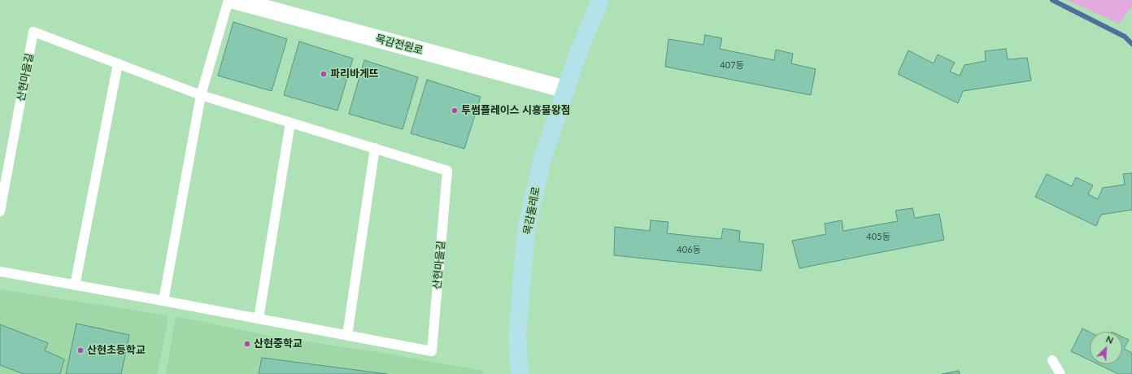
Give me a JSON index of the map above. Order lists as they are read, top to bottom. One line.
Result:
{"streets":{"street":["목감전원로","목감둘레로"],"lane":["산현마을길"]},"crossings":[["목감전원로","목감둘레로"]],"places":["파리바게뜨","투썸플레이스 시흥물왕점","산현중학교","산현초등학교"],"house_numbers":["407동","405동","406동"],"north":"top right"}
